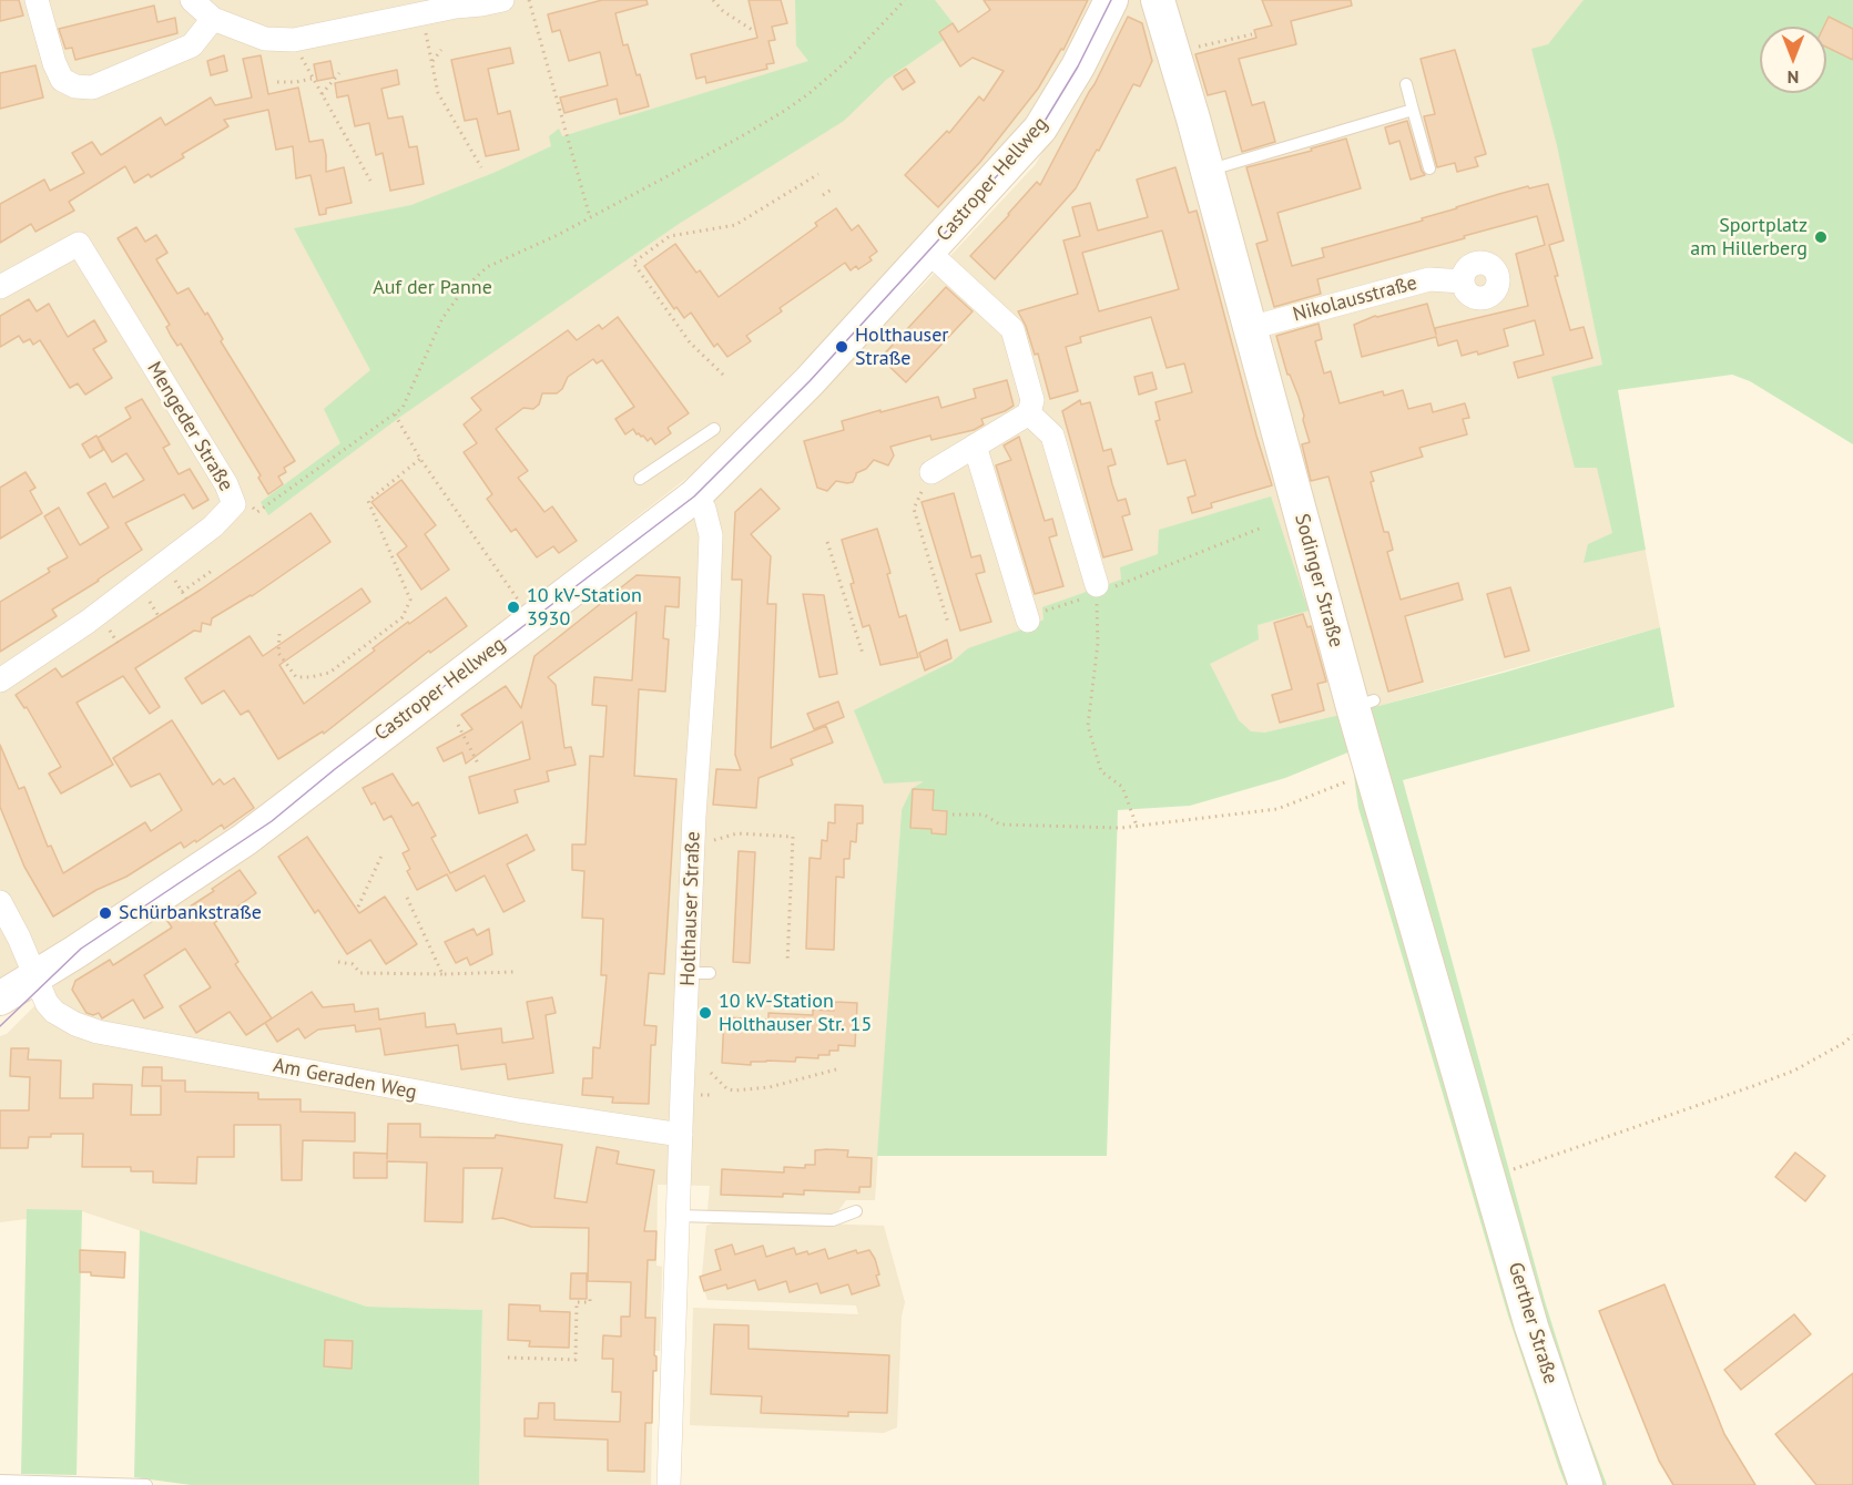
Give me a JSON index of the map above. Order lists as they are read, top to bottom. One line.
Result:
{"streets":{"street":["Castroper Hellweg","Nikolausstraße","Mengeder Straße","Sodinger Straße","Holthauser Straße","Am Geraden Weg","Gerther Straße"]},"crossings":[["Castroper Hellweg","Holthauser Straße"],["Castroper Hellweg","Am Geraden Weg"],["Nikolausstraße","Sodinger Straße"],["Sodinger Straße","Gerther Straße"],["Holthauser Straße","Am Geraden Weg"]],"parks":["Auf der Panne"],"places":["Sportplatz am Hillerberg","Holthauser Straße","10 kV-Station 3930","Schürbankstraße","10 kV-Station Holthauser Str. 15"],"north":"bottom"}
